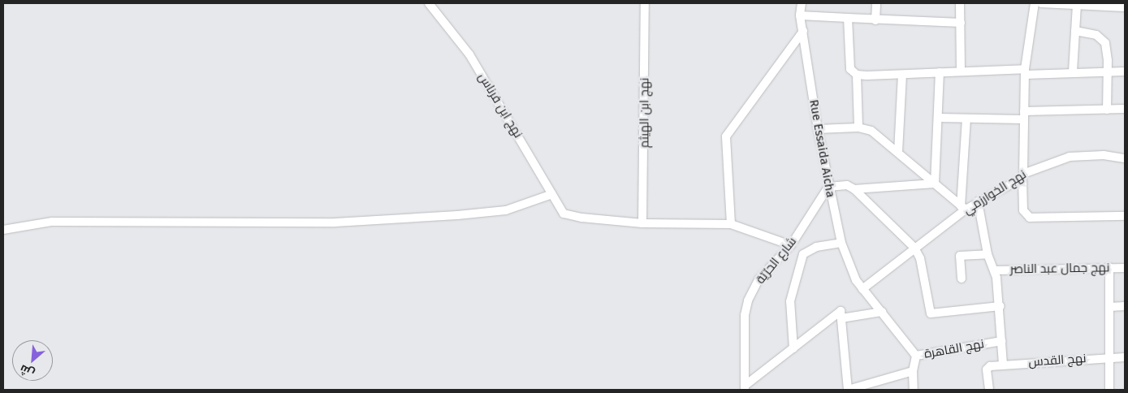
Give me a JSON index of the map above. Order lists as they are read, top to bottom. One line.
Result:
{"streets":{"street":["نهج ابن فرناس","نهج ابن الهيثم","Rue Essaida Aicha","نهج الخوارزمي","شارع الحرّيّة","نهج جمال عبد الناصر","نهج القاهرة","نهج القدس"]},"crossings":[["نهج ابن فرناس","نهج ابن الهيثم"],["Rue Essaida Aicha","نهج الخوارزمي"],["Rue Essaida Aicha","شارع الحرّيّة"],["Rue Essaida Aicha","نهج القاهرة"]],"north":"bottom left"}
